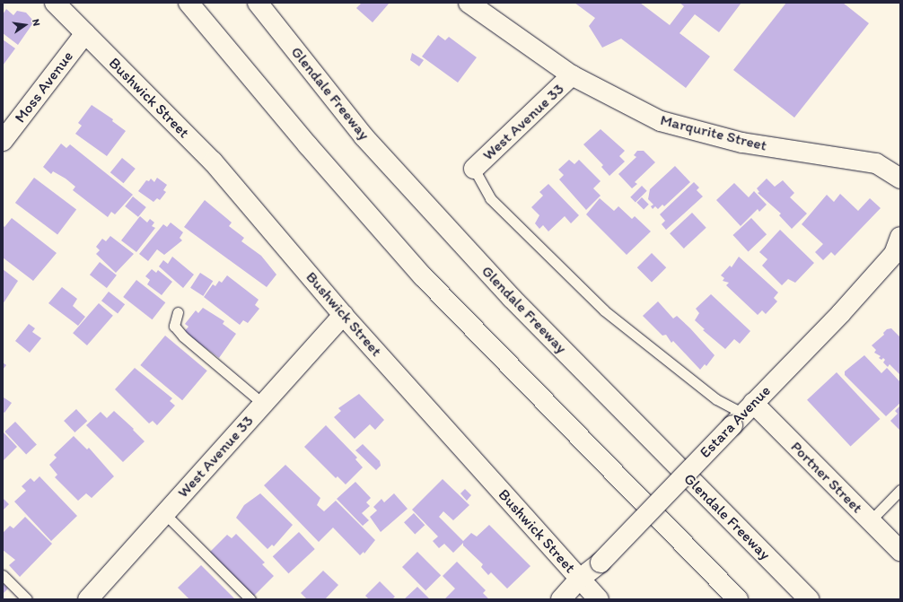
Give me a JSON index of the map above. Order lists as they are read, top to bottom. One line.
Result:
{"streets":{"main road":["Moss Avenue","Glendale Freeway","Bushwick Street","West Avenue 33","Marqurite Street","Estara Avenue","Portner Street"]},"crossings":[["Moss Avenue","Bushwick Street"],["Bushwick Street","West Avenue 33"],["Bushwick Street","Estara Avenue"],["West Avenue 33","Marqurite Street"],["Estara Avenue","Portner Street"]],"north":"right"}
